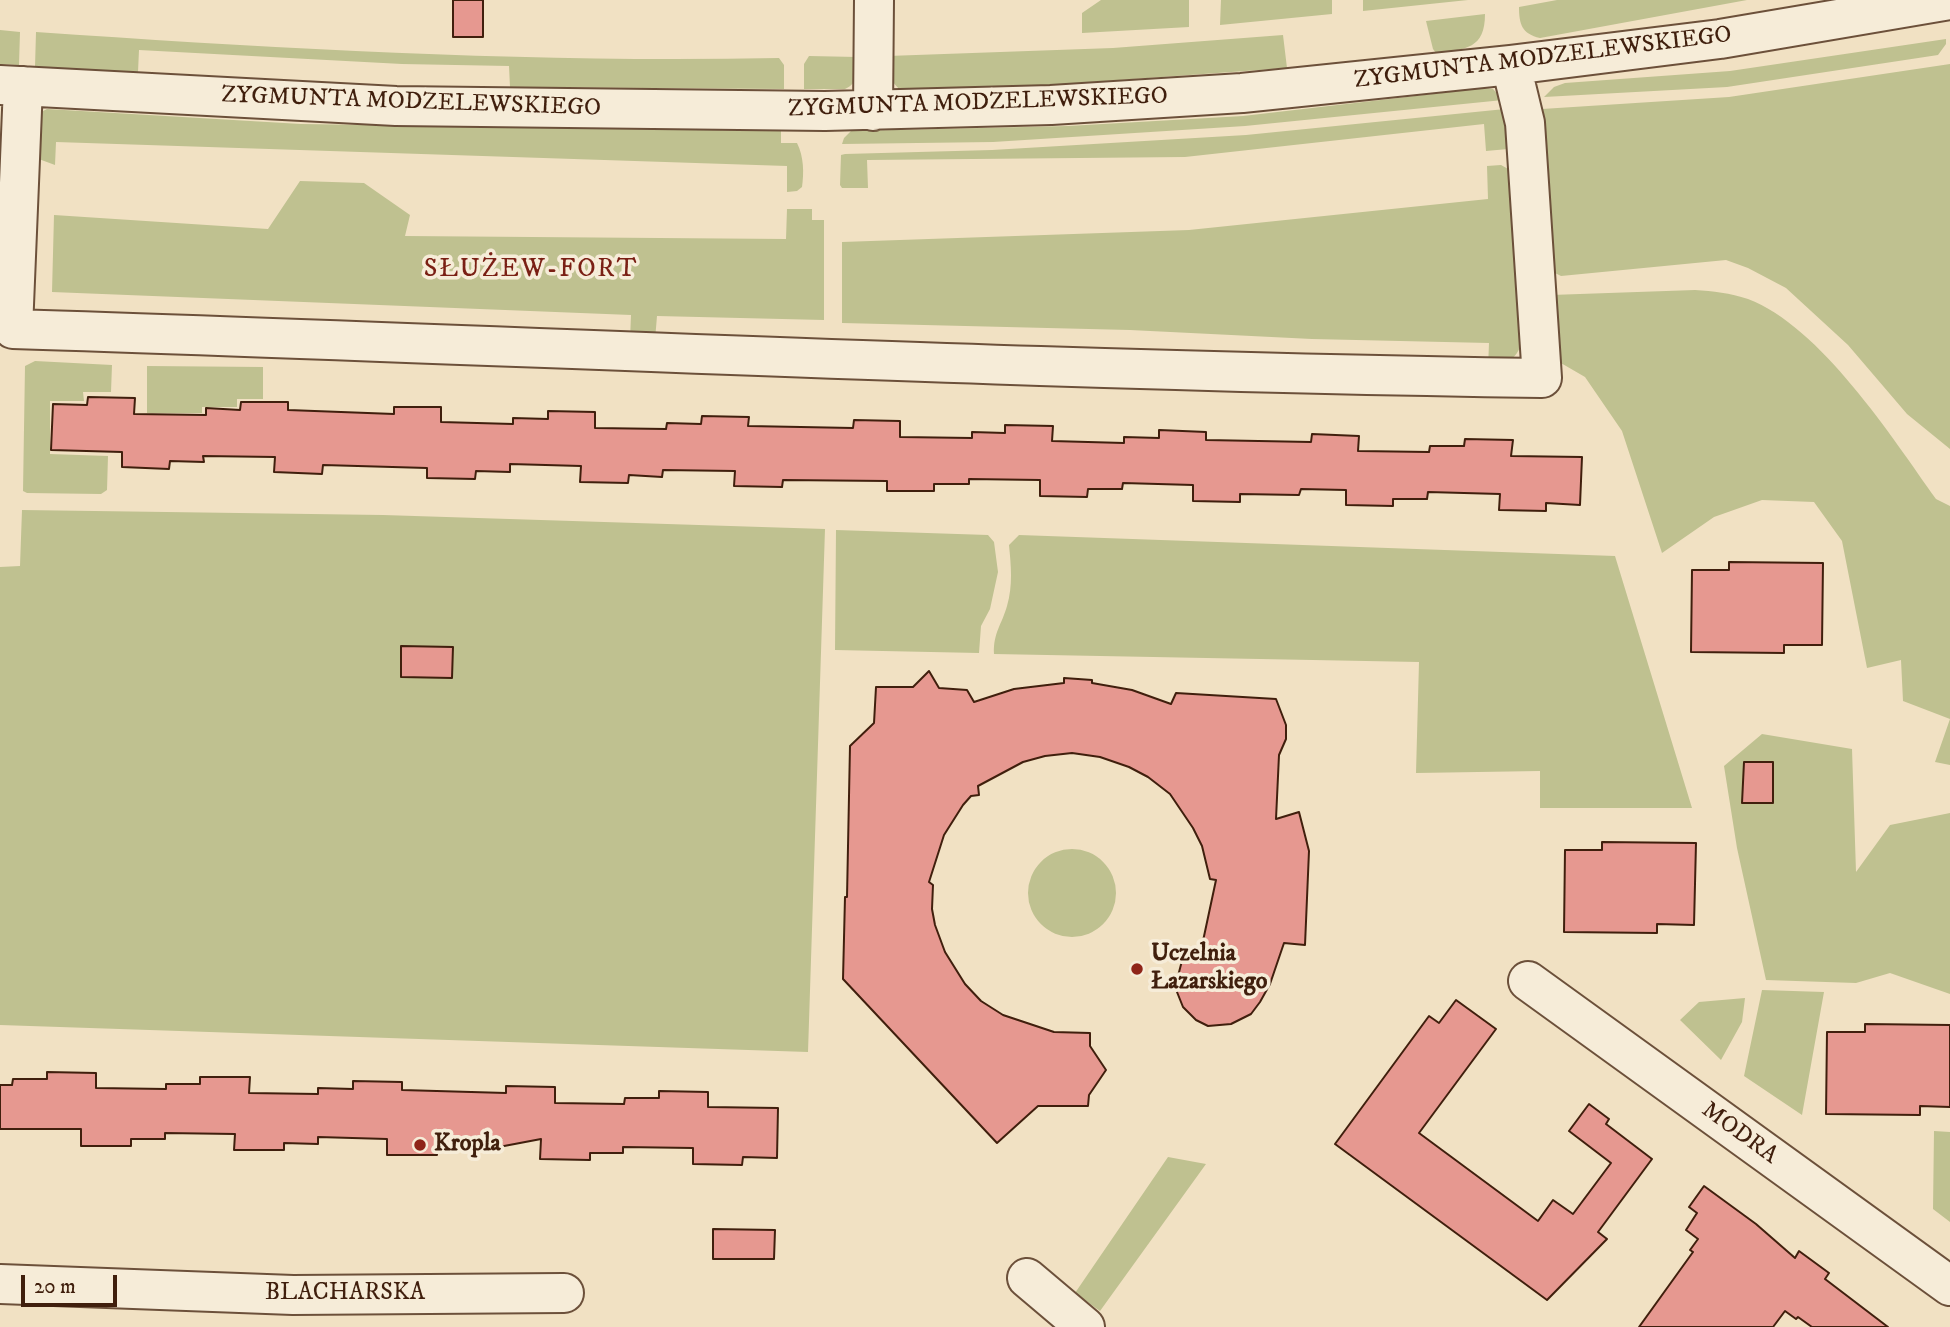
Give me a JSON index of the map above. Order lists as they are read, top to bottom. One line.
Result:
{"streets":{"street":["ZYGMUNTA MODZELEWSKIEGO","MODRA","BLACHARSKA"]},"districts":["SŁUŻEW-FORT"],"places":["Uczelnia Łazarskiego","Kropla"],"scale_bar":"20 m"}
